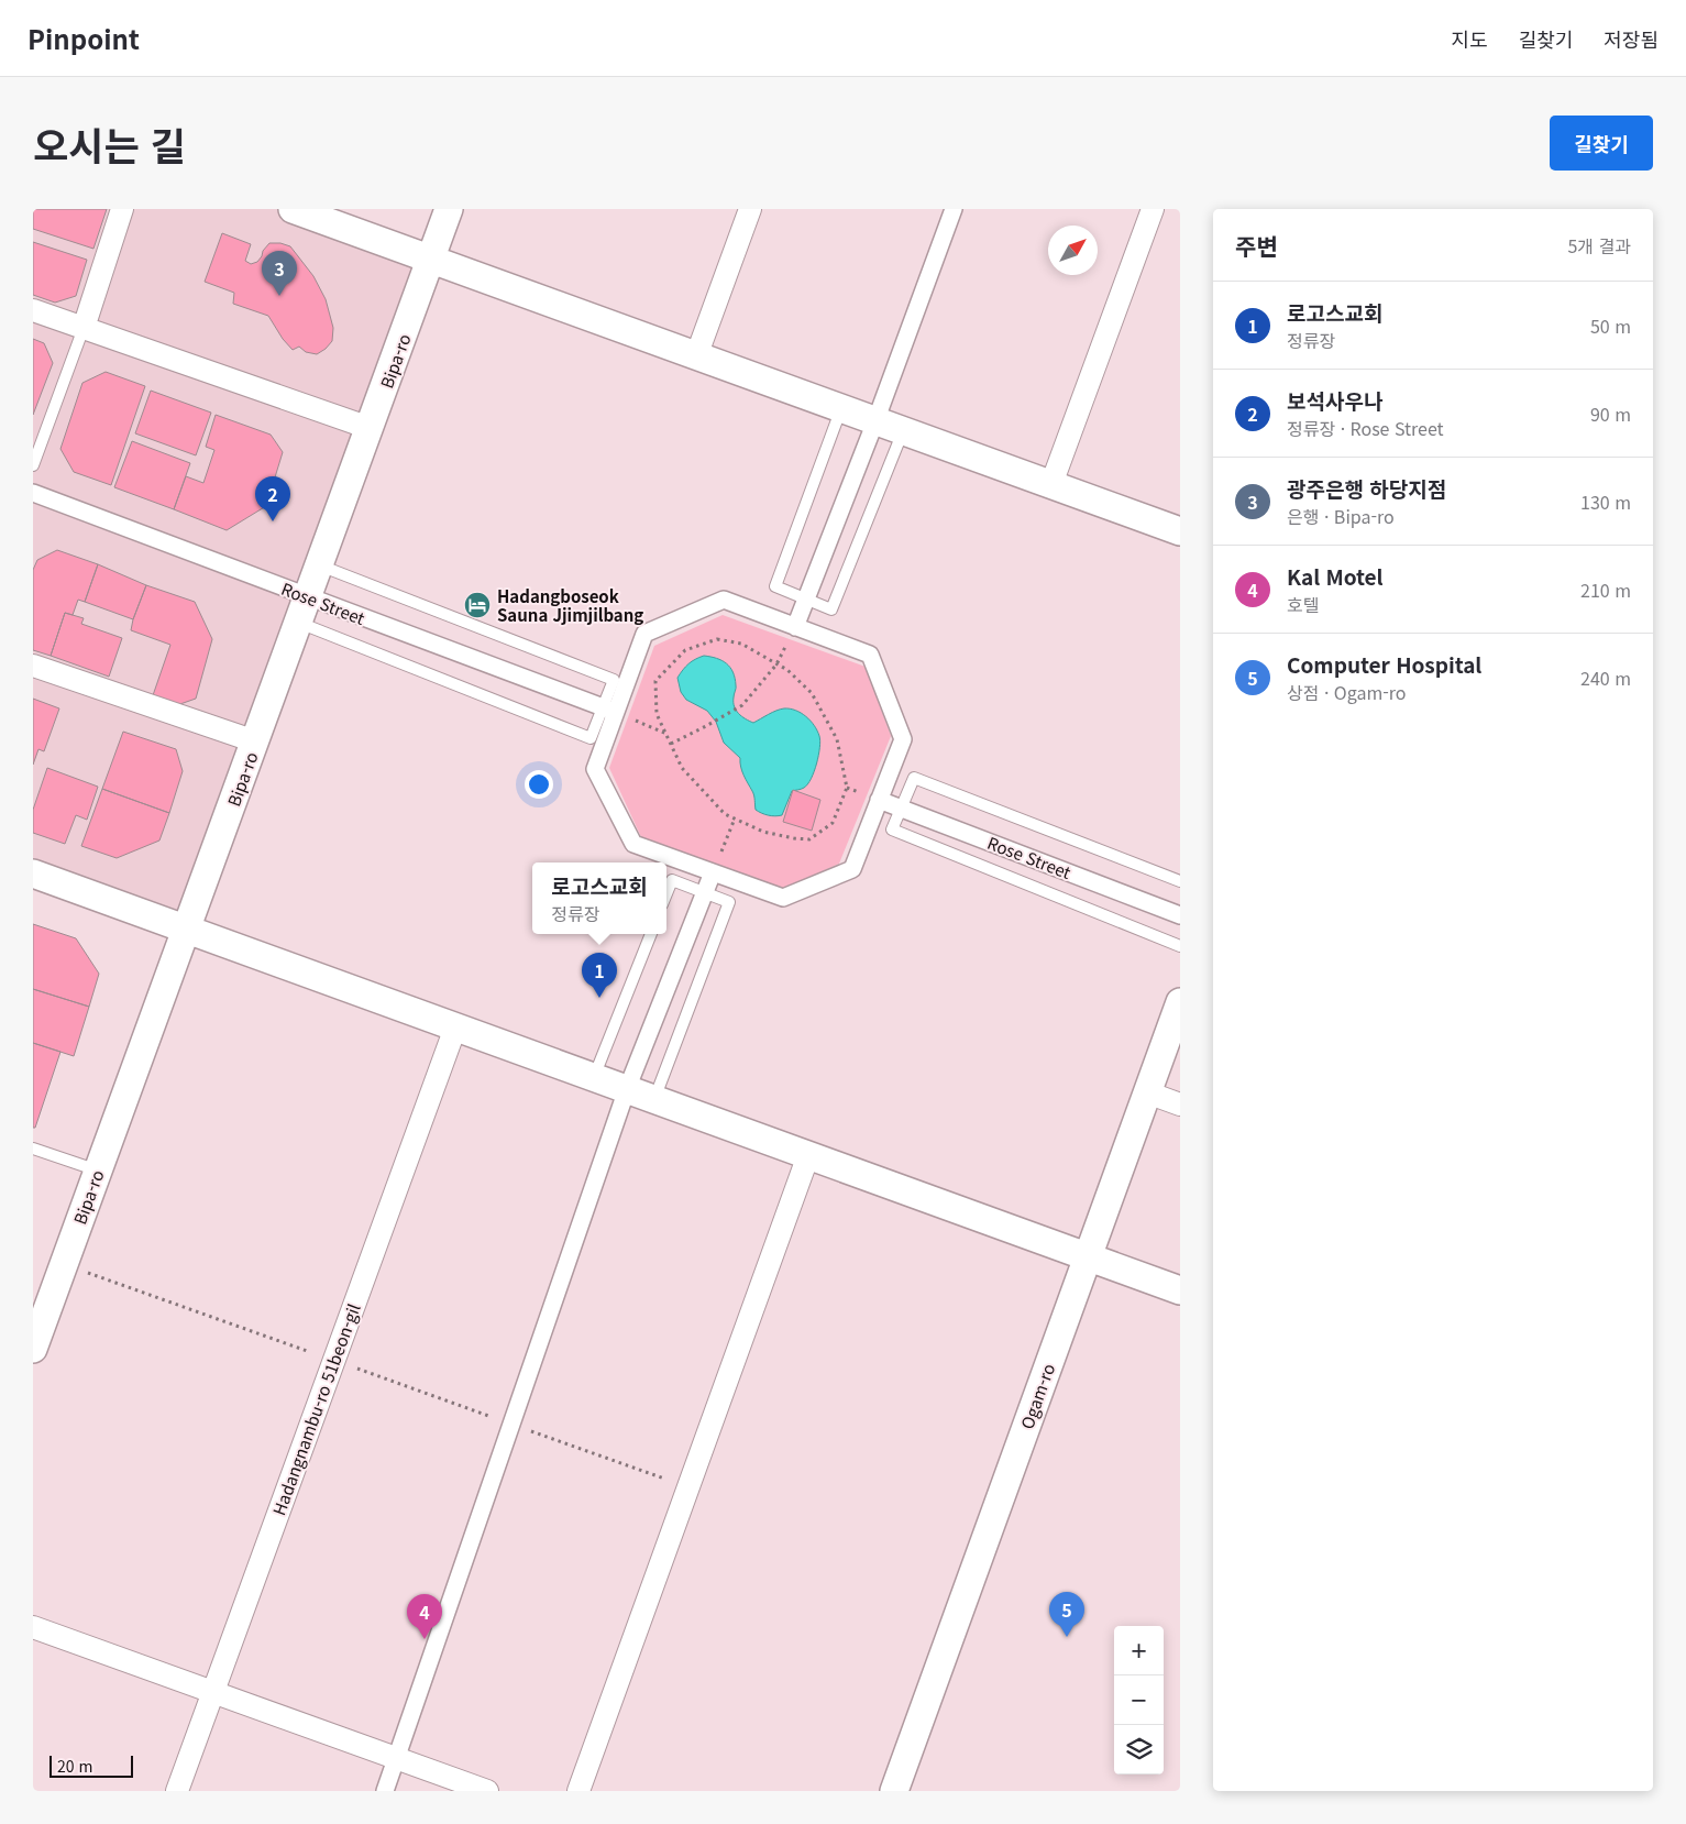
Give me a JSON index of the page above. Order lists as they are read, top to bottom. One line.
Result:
{"streets":{"street":["Bipa-ro","Rose Street","Ogam-ro","Hadangnambu-ro 51beon-gil"]},"crossings":[["Bipa-ro","Rose Street"]],"places":{"hotel":["Hadangboseok Sauna Jjimjilbang"]},"scale_bar":"20 m","north":"top right","page":{"header":"Pinpoint","nav":["지도","길찾기","저장됨"],"title":"오시는 길","buttons":"길찾기","heading":["주변","5개 결과"],"pins":["3","2","1","5","4"],"list":[{"mark":"1","name":"로고스교회","note":"정류장","value":"50 m"},{"mark":"2","name":"보석사우나","note":"정류장 · Rose Street","value":"90 m"},{"mark":"3","name":"광주은행 하당지점","note":"은행 · Bipa-ro","value":"130 m"},{"mark":"4","name":"Kal Motel","note":"호텔","value":"210 m"},{"mark":"5","name":"Computer Hospital","note":"상점 · Ogam-ro","value":"240 m"}],"popup":["로고스교회","정류장"],"map_buttons":["+","−"],"scale":"20 m"}}
